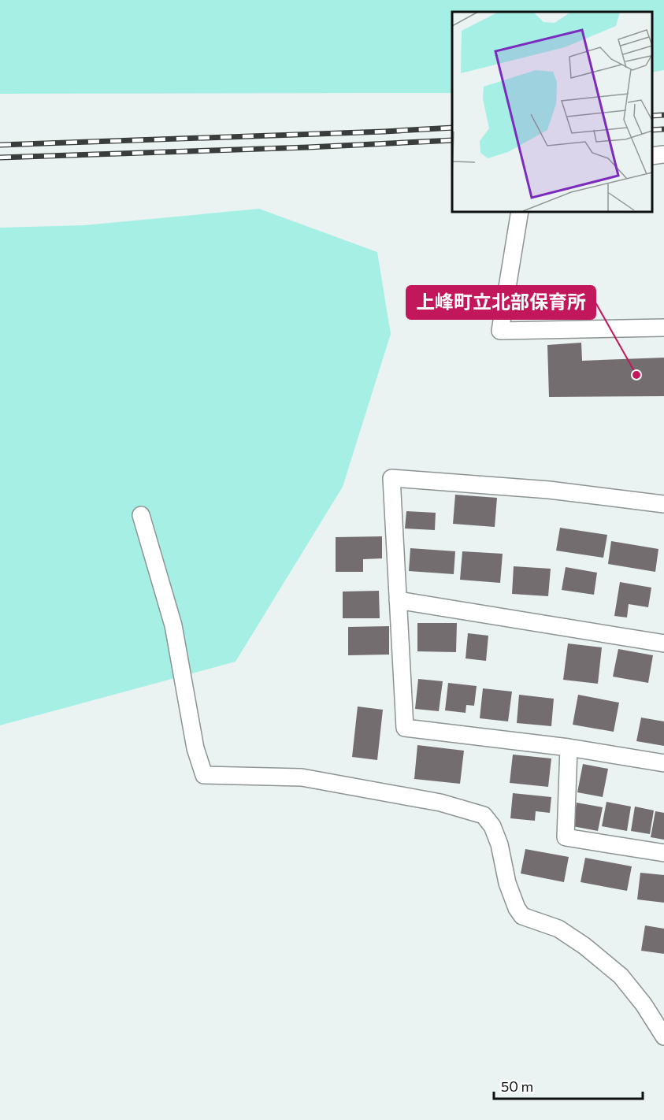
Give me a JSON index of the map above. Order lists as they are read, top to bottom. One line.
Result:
{"places":["上峰町立北部保育所"],"scale_bar":"50 m"}
